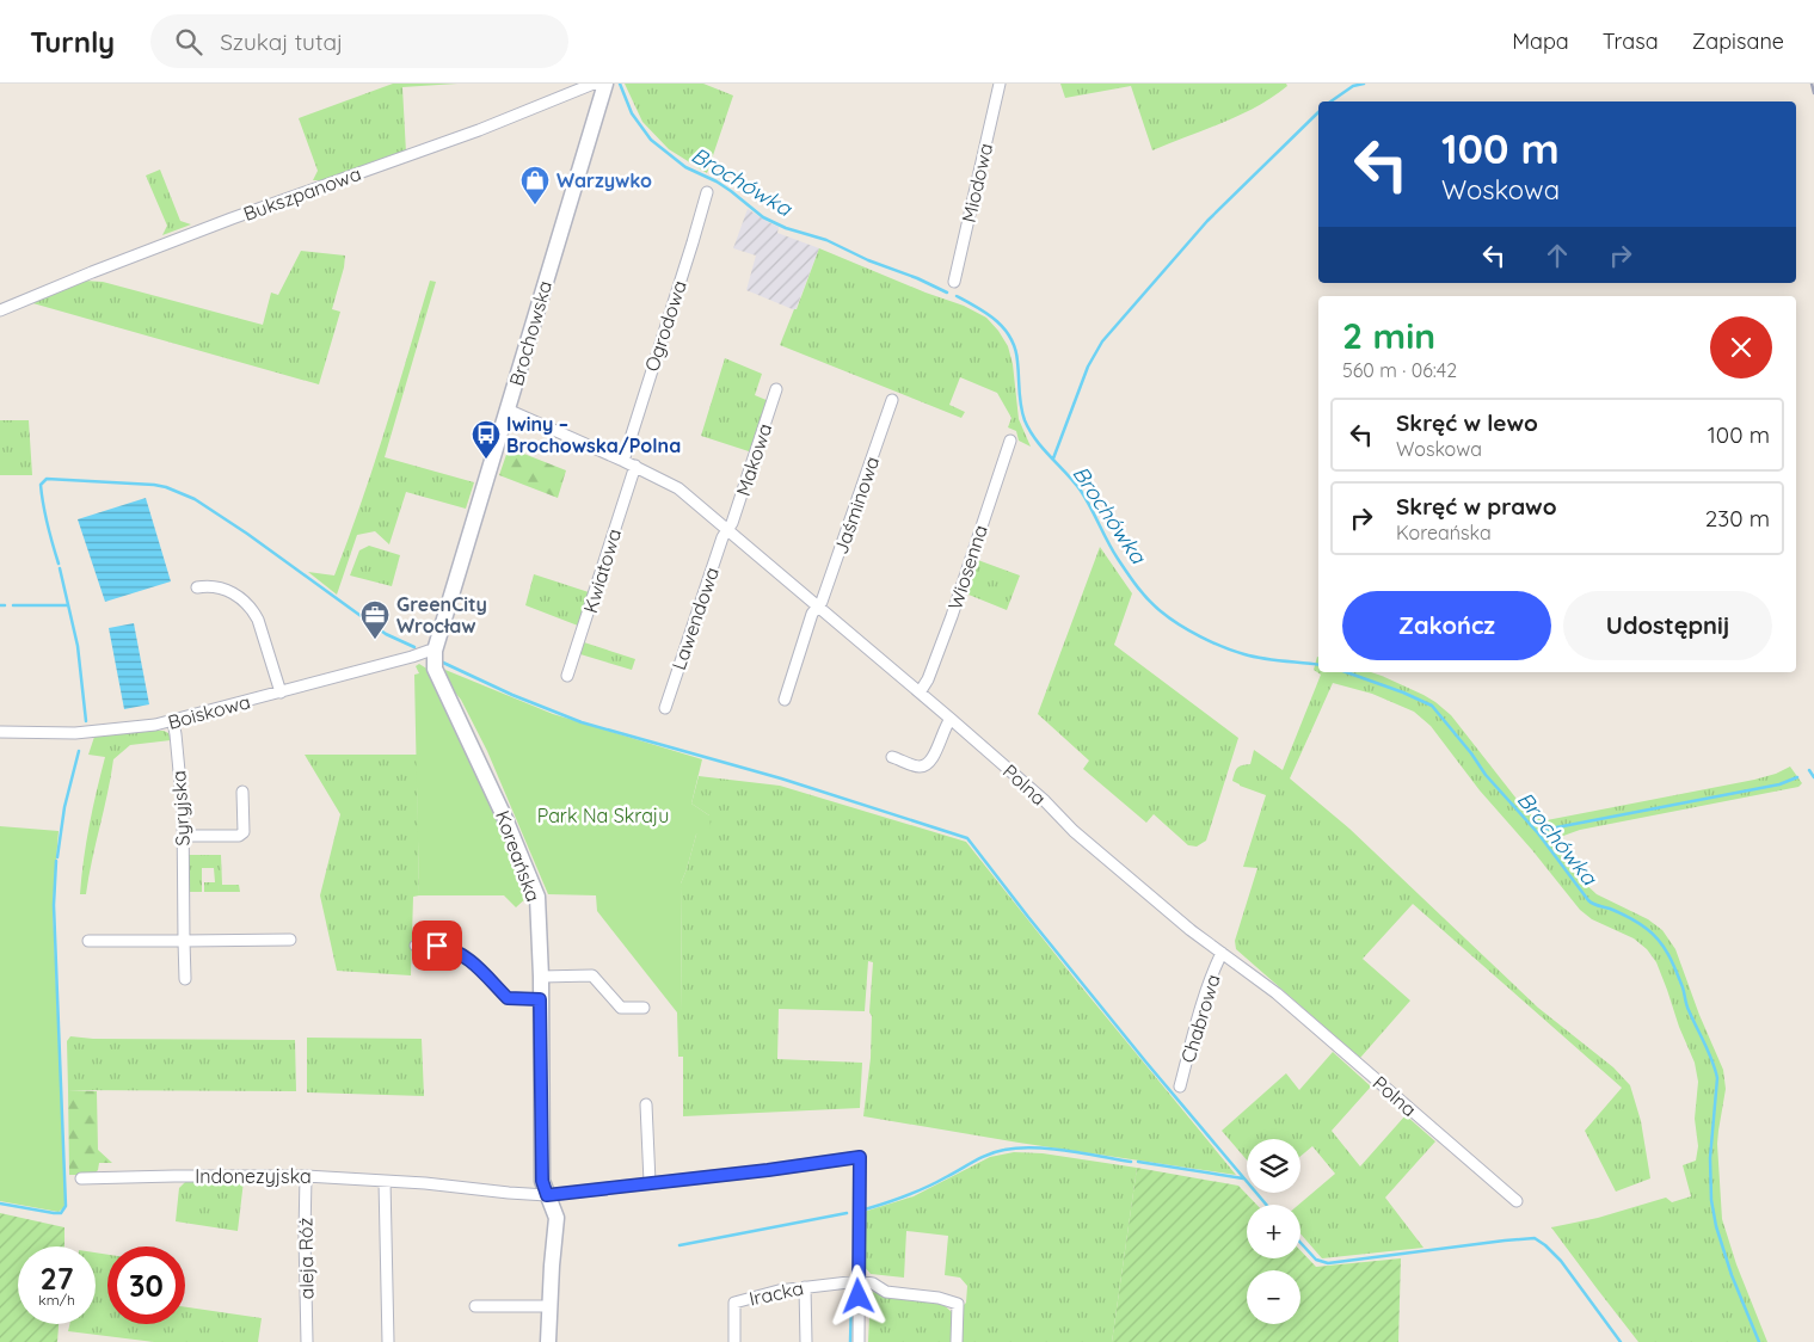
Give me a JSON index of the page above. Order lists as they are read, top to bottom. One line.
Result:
{"streets":{"street":["Miodowa","Bukszpanowa","Ogrodowa","Brochowska","Makowa","Jaśminowa","Wiosenna","Kwiatowa","Lawendowa","Boiskowa","Polna","Syryjska","Koreańska","Chabrowa","Indonezyjska","aleja Róż","Iracka"]},"crossings":[["Bukszpanowa","Brochowska"],["Ogrodowa","Polna"],["Brochowska","Boiskowa"],["Brochowska","Polna"],["Brochowska","Koreańska"],["Makowa","Lawendowa"],["Makowa","Polna"],["Jaśminowa","Polna"],["Wiosenna","Polna"],["Kwiatowa","Polna"],["Lawendowa","Polna"],["Boiskowa","Syryjska"],["Polna","Chabrowa"],["Koreańska","Indonezyjska"],["Indonezyjska","aleja Róż"],["Indonezyjska","Iracka"]],"water":["Brochówka"],"parks":["Park Na Skraju"],"places":{"shop":["Warzywko"],"bus stop":["Iwiny – Brochowska/Polna"],"office":["GreenCity Wrocław"]},"page":{"header":"Turnly","search":"Szukaj tutaj","nav":["Mapa","Trasa","Zapisane"],"turn":["100 m","Woskowa"],"heading":["2 min","560 m · 06:42"],"list":[{"name":"Skręć w lewo","note":"Woskowa","value":"100 m"},{"name":"Skręć w prawo","note":"Koreańska","value":"230 m"}],"buttons":["Zakończ","Udostępnij"],"map_buttons":["+","−"],"speed":"27 km/h","limit":"30"}}
